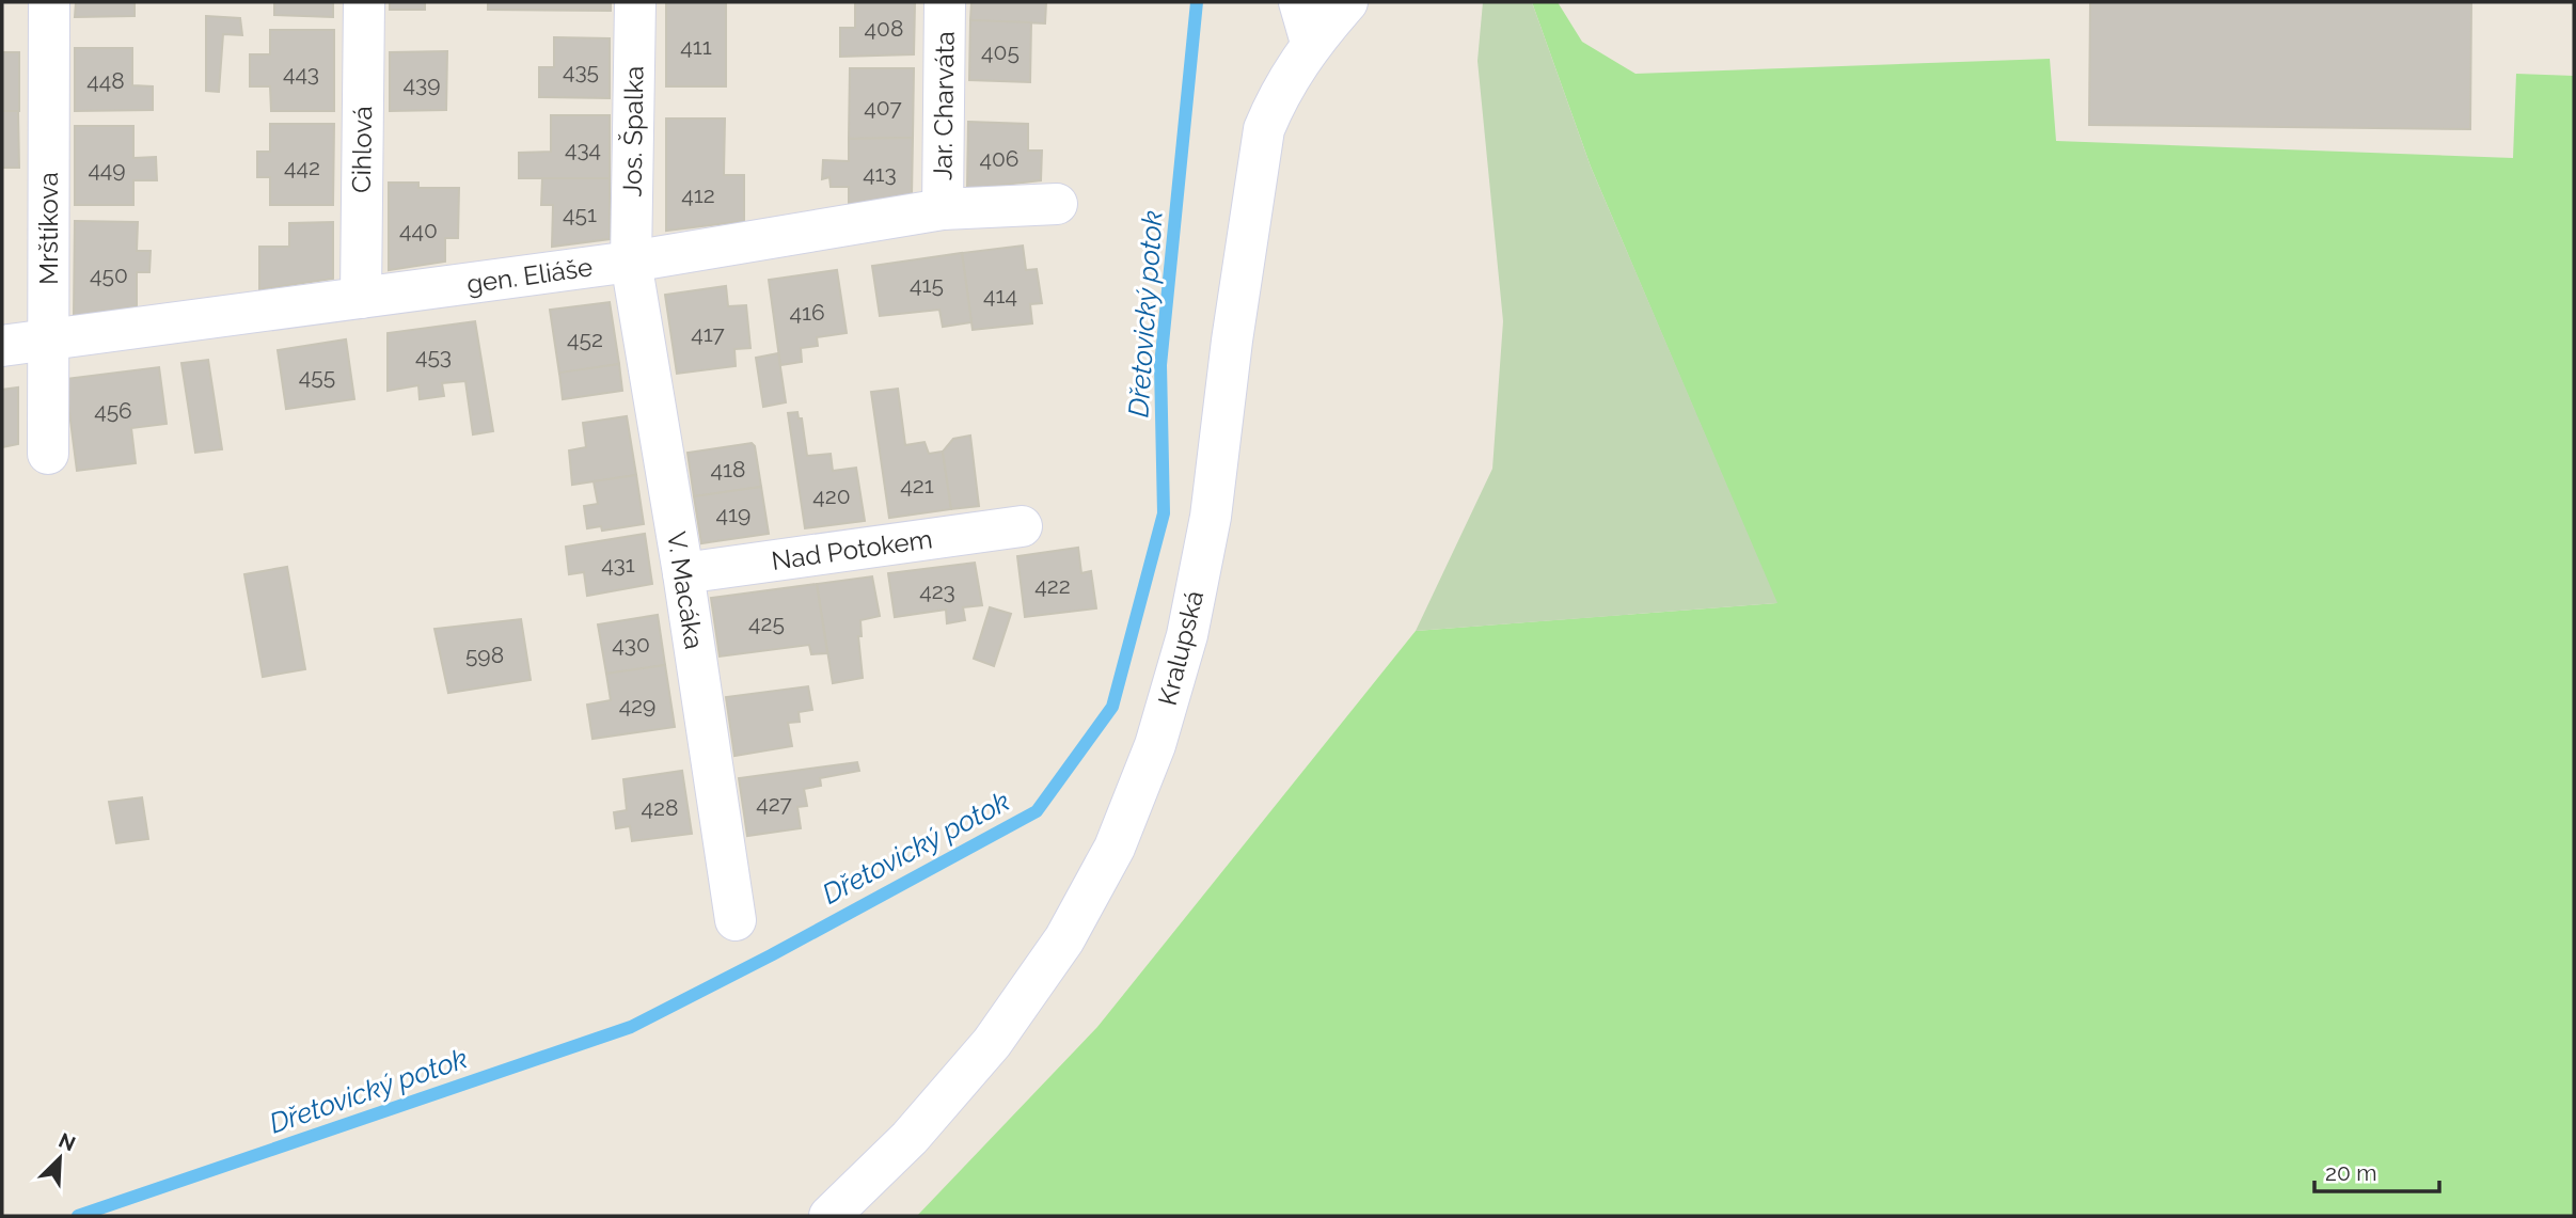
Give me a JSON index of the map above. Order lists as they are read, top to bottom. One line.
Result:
{"streets":{"street":["Jar. Charváta","Jos. Špalka","Cihlová","Mrštíkova","gen. Eliáše","Nad Potokem","V. Macáka","Kralupská"]},"crossings":[["Jar. Charváta","gen. Eliáše"],["Jos. Špalka","gen. Eliáše"],["Jos. Špalka","V. Macáka"],["Cihlová","gen. Eliáše"],["Mrštíkova","gen. Eliáše"],["gen. Eliáše","V. Macáka"],["Nad Potokem","V. Macáka"]],"water":["Dřetovický potok"],"house_numbers":["408","411","405","435","443","448","439","407","434","406","442","449","413","412","451","440","450","415","414","416","417","452","453","455","456","418","421","420","419","431","422","423","425","430","598","429","427","428"],"scale_bar":"20 m","north":"top right"}
